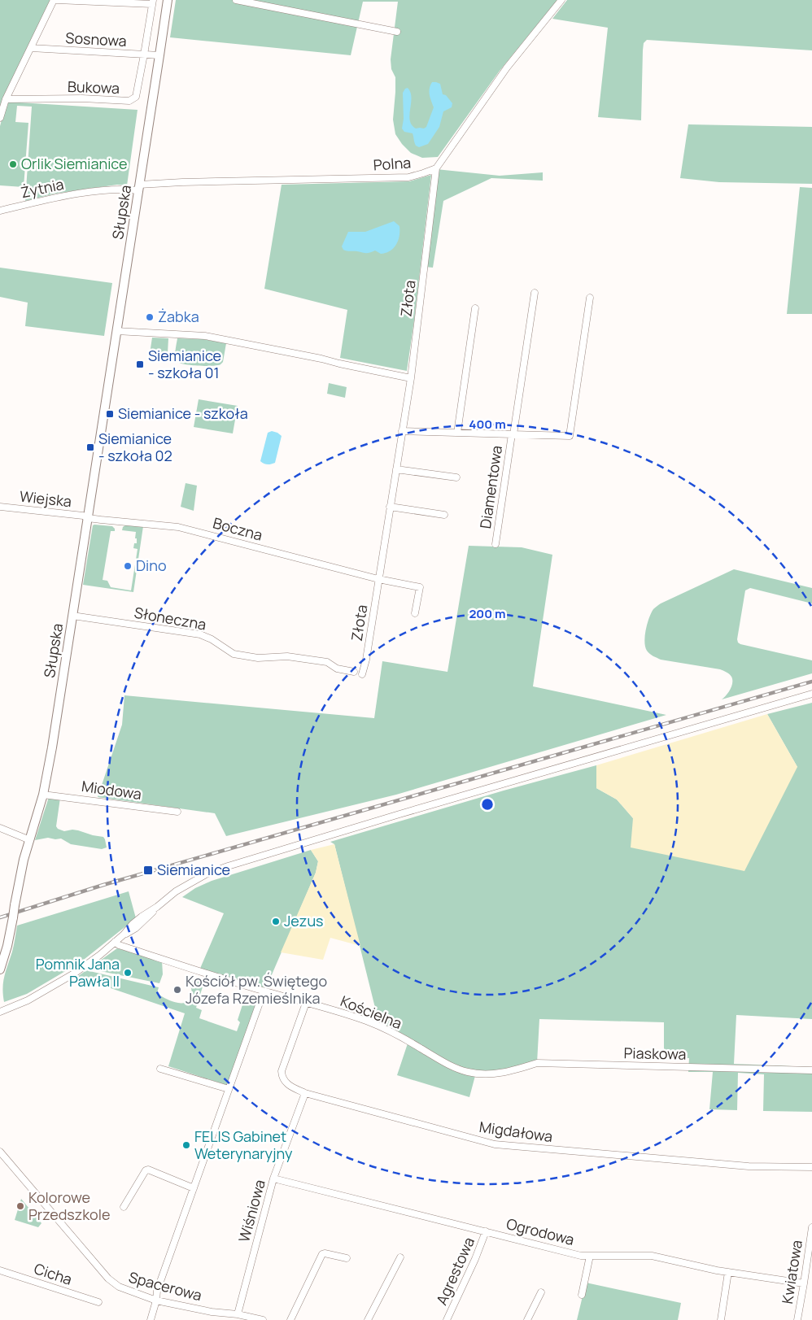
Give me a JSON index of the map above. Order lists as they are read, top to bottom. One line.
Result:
{"streets":{"main road":["Słupska"],"street":["Sosnowa","Bukowa","Polna","Żytnia","Złota","Diamentowa","Wiejska","Boczna","Słoneczna","Miodowa","Kościelna","Piaskowa","Migdałowa","Wiśniowa","Ogrodowa","Agrestowa","Kwiatowa","Cicha","Spacerowa"]},"crossings":[["Sosnowa","Bukowa"],["Sosnowa","Słupska"],["Polna","Żytnia"],["Polna","Słupska"],["Polna","Złota"],["Żytnia","Słupska"],["Słupska","Wiejska"],["Słupska","Boczna"],["Słupska","Słoneczna"],["Słupska","Miodowa"],["Złota","Boczna"],["Wiejska","Boczna"],["Kościelna","Piaskowa"],["Kościelna","Migdałowa"],["Migdałowa","Wiśniowa"],["Wiśniowa","Ogrodowa"],["Wiśniowa","Spacerowa"],["Ogrodowa","Agrestowa"],["Ogrodowa","Kwiatowa"]],"places":{"other":["Orlik Siemianice","Żabka","Dino","Jezus","Pomnik Jana Pawła II","Kościół pw. Świętego Józefa Rzemieślnika","FELIS Gabinet Weterynaryjny","Kolorowe Przedszkole"],"transit":["Siemianice - szkoła 01","Siemianice - szkoła","Siemianice - szkoła 02","Siemianice"]},"rings":["400 m","200 m"]}
